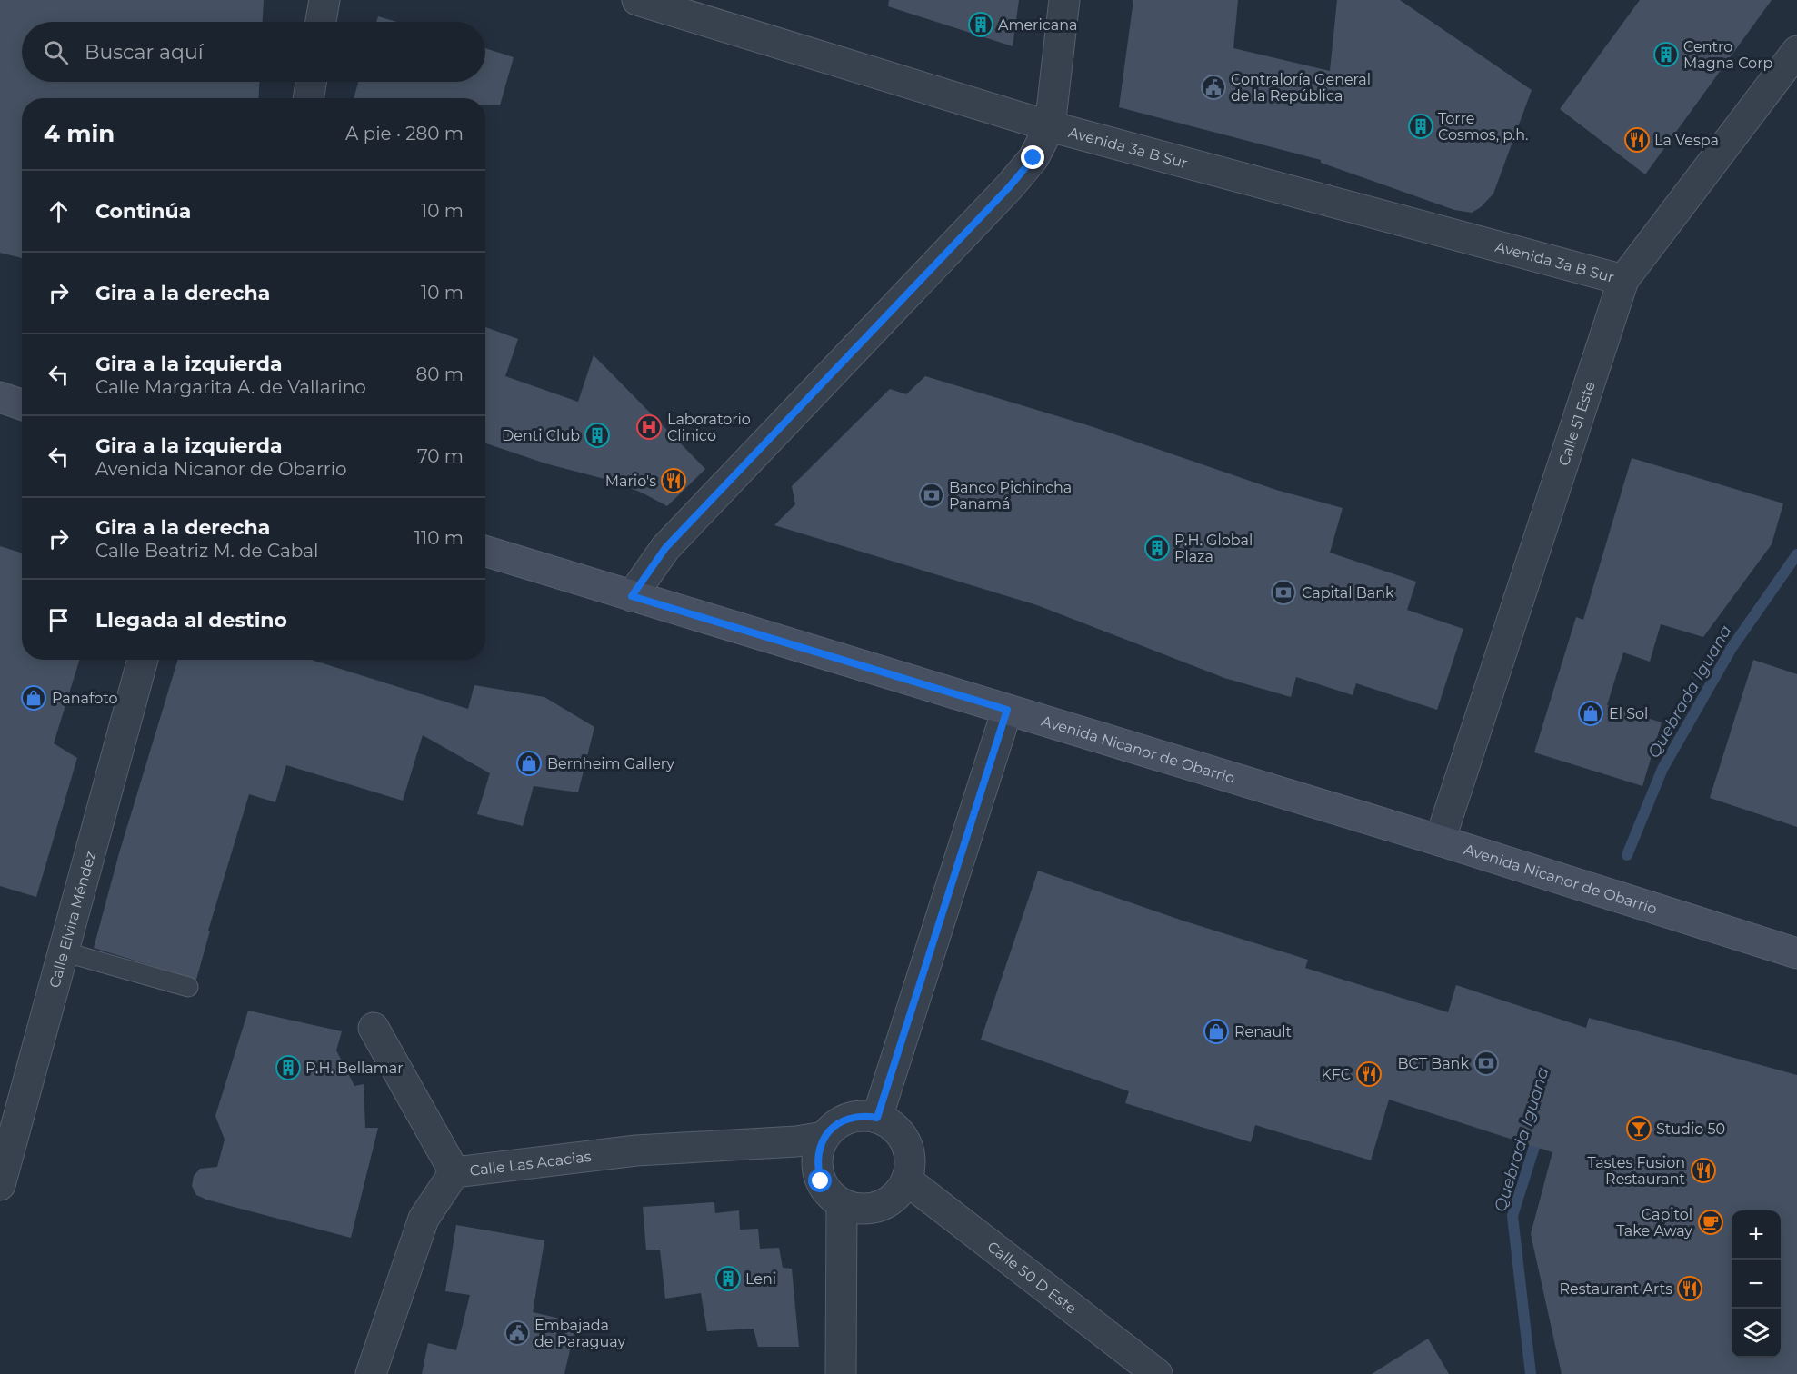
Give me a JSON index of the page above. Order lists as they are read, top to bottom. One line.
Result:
{"streets":{"main road":["Avenida Nicanor de Obarrio"],"street":["Avenida 3a B Sur","Calle 51 Este","Calle Elvira Méndez","Calle Las Acacias","Calle 50 D Este"]},"crossings":[["Avenida 3a B Sur","Calle 51 Este"],["Calle 51 Este","Avenida Nicanor de Obarrio"],["Calle Las Acacias","Calle 50 D Este"]],"water":["Quebrada Iguana"],"places":{"building":["Americana","Centro Magna Corp","Torre Cosmos, p.h.","Denti Club","P.H. Global Plaza","P.H. Bellamar","Leni"],"public building":["Contraloría General de la República","Embajada de Paraguay"],"restaurant":["La Vespa","Mario's","KFC","Tastes Fusion Restaurant","Restaurant Arts"],"hospital":["Laboratorio Clinico"],"bank":["Banco Pichincha Panamá","Capital Bank","BCT Bank"],"shop":["Panafoto","El Sol","Bernheim Gallery","Renault"],"bar":["Studio 50"],"cafe":["Capitol Take Away"]},"page":{"search":"Buscar aquí","heading":["4 min","A pie · 280 m"],"list":[["Continúa","10 m"],["Gira a la derecha","10 m"],["Gira a la izquierda","Calle Margarita A. de Vallarino","80 m"],["Gira a la izquierda","Avenida Nicanor de Obarrio","70 m"],["Gira a la derecha","Calle Beatriz M. de Cabal","110 m"],"Llegada al destino"],"map_buttons":["+","−"]}}
